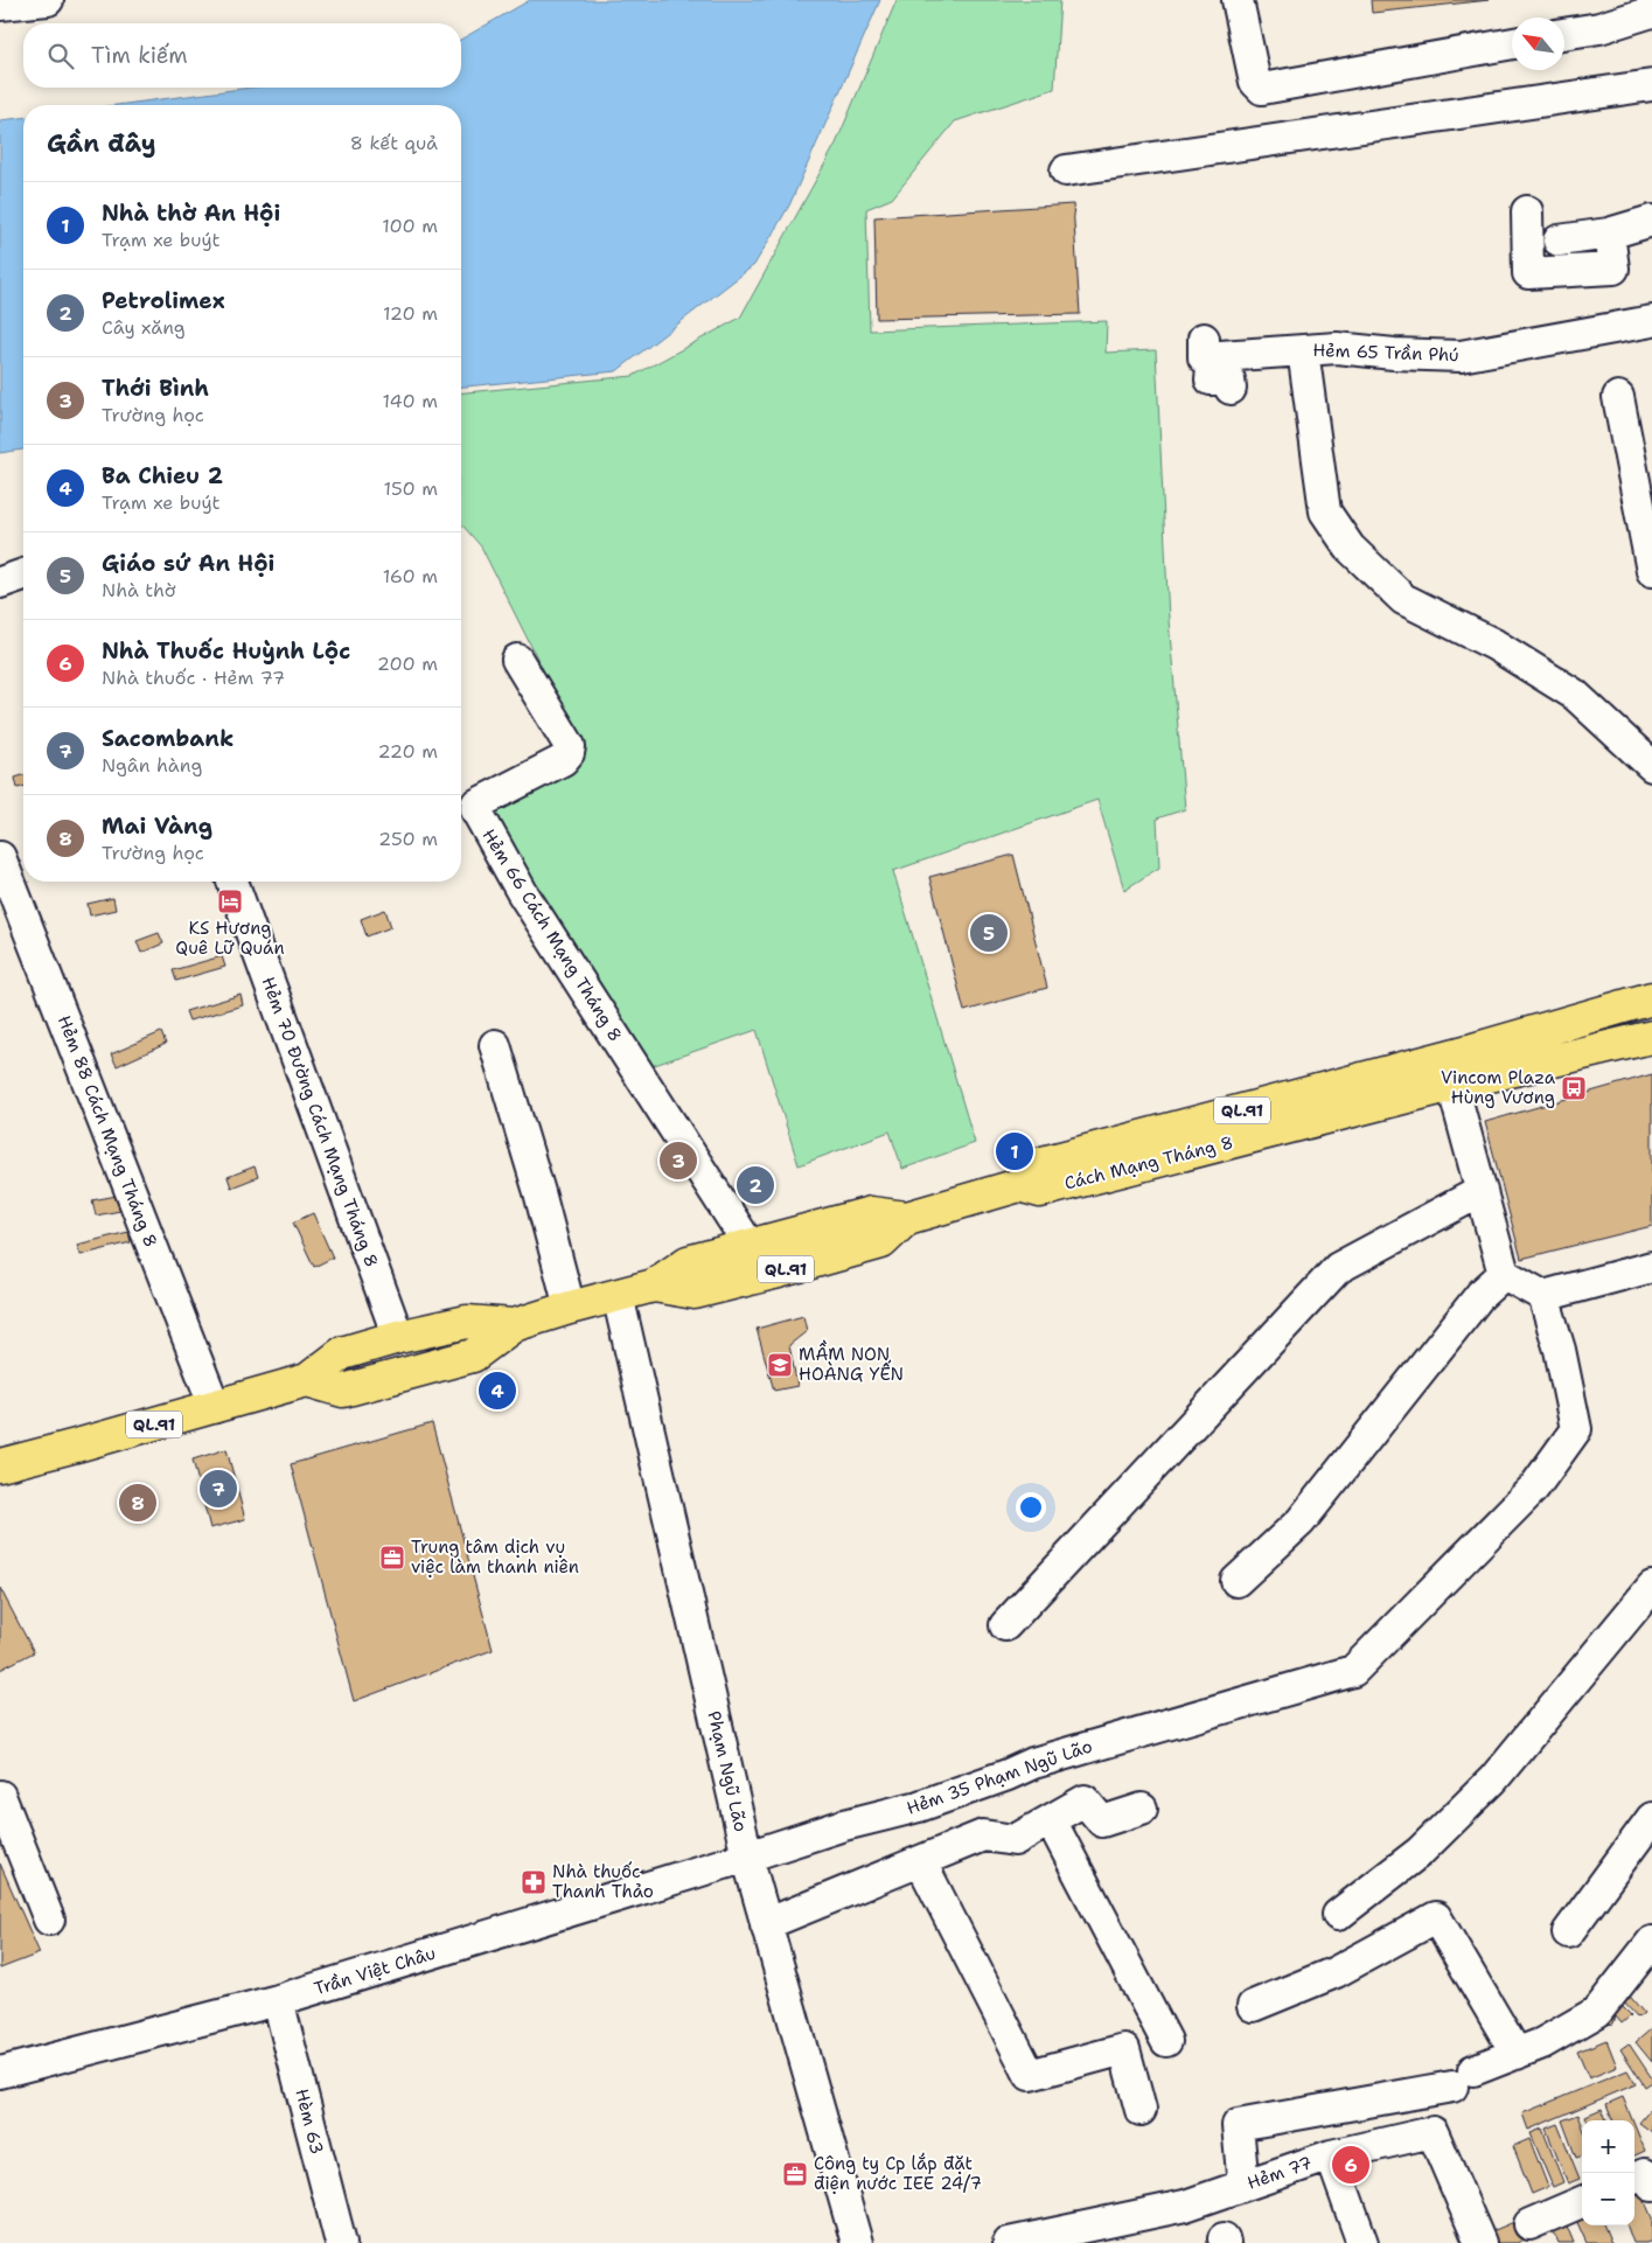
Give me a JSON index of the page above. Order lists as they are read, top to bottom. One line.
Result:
{"streets":{"highway":["QL.91","Cách Mạng Tháng 8"],"street":["Hẻm 65 Trần Phú","Hẻm 66 Cách Mạng Tháng 8","Hẻm 70 Đường Cách Mạng Tháng 8","Hẻm 88 Cách Mạng Tháng 8","Phạm Ngũ Lão","Hẻm 35 Phạm Ngũ Lão","Trần Việt Châu","Hèm 63","Hẻm 77"]},"crossings":[["Hẻm 66 Cách Mạng Tháng 8","Cách Mạng Tháng 8"],["Hẻm 70 Đường Cách Mạng Tháng 8","Cách Mạng Tháng 8"],["Hẻm 88 Cách Mạng Tháng 8","Cách Mạng Tháng 8"],["Cách Mạng Tháng 8","Phạm Ngũ Lão"],["Phạm Ngũ Lão","Hẻm 35 Phạm Ngũ Lão"],["Phạm Ngũ Lão","Trần Việt Châu"],["Hẻm 35 Phạm Ngũ Lão","Trần Việt Châu"],["Trần Việt Châu","Hèm 63"]],"places":{"hotel":["KS Hương Quê Lữ Quán"],"bus stop":["Vincom Plaza Hùng Vương"],"school or university":["MẦM NON HOÀNG YẾN"],"office":["Trung tâm dịch vụ việc làm thanh niên","Công ty Cp lắp đặt điện nước IEE 24/7"],"pharmacy":["Nhà thuốc Thanh Thảo"]},"north":"top left","page":{"search":"Tìm kiếm","heading":["Gần đây","8 kết quả"],"list":[{"mark":"1","name":"Nhà thờ An Hội","note":"Trạm xe buýt","value":"100 m"},{"mark":"2","name":"Petrolimex","note":"Cây xăng","value":"120 m"},{"mark":"3","name":"Thới Bình","note":"Trường học","value":"140 m"},{"mark":"4","name":"Ba Chieu 2","note":"Trạm xe buýt","value":"150 m"},{"mark":"5","name":"Giáo sứ An Hội","note":"Nhà thờ","value":"160 m"},{"mark":"6","name":"Nhà Thuốc Huỳnh Lộc","note":"Nhà thuốc · Hẻm 77","value":"200 m"},{"mark":"7","name":"Sacombank","note":"Ngân hàng","value":"220 m"},{"mark":"8","name":"Mai Vàng","note":"Trường học","value":"250 m"}],"pins":["5","1","3","2","4","7","8","6"],"map_buttons":["+","−"]}}
